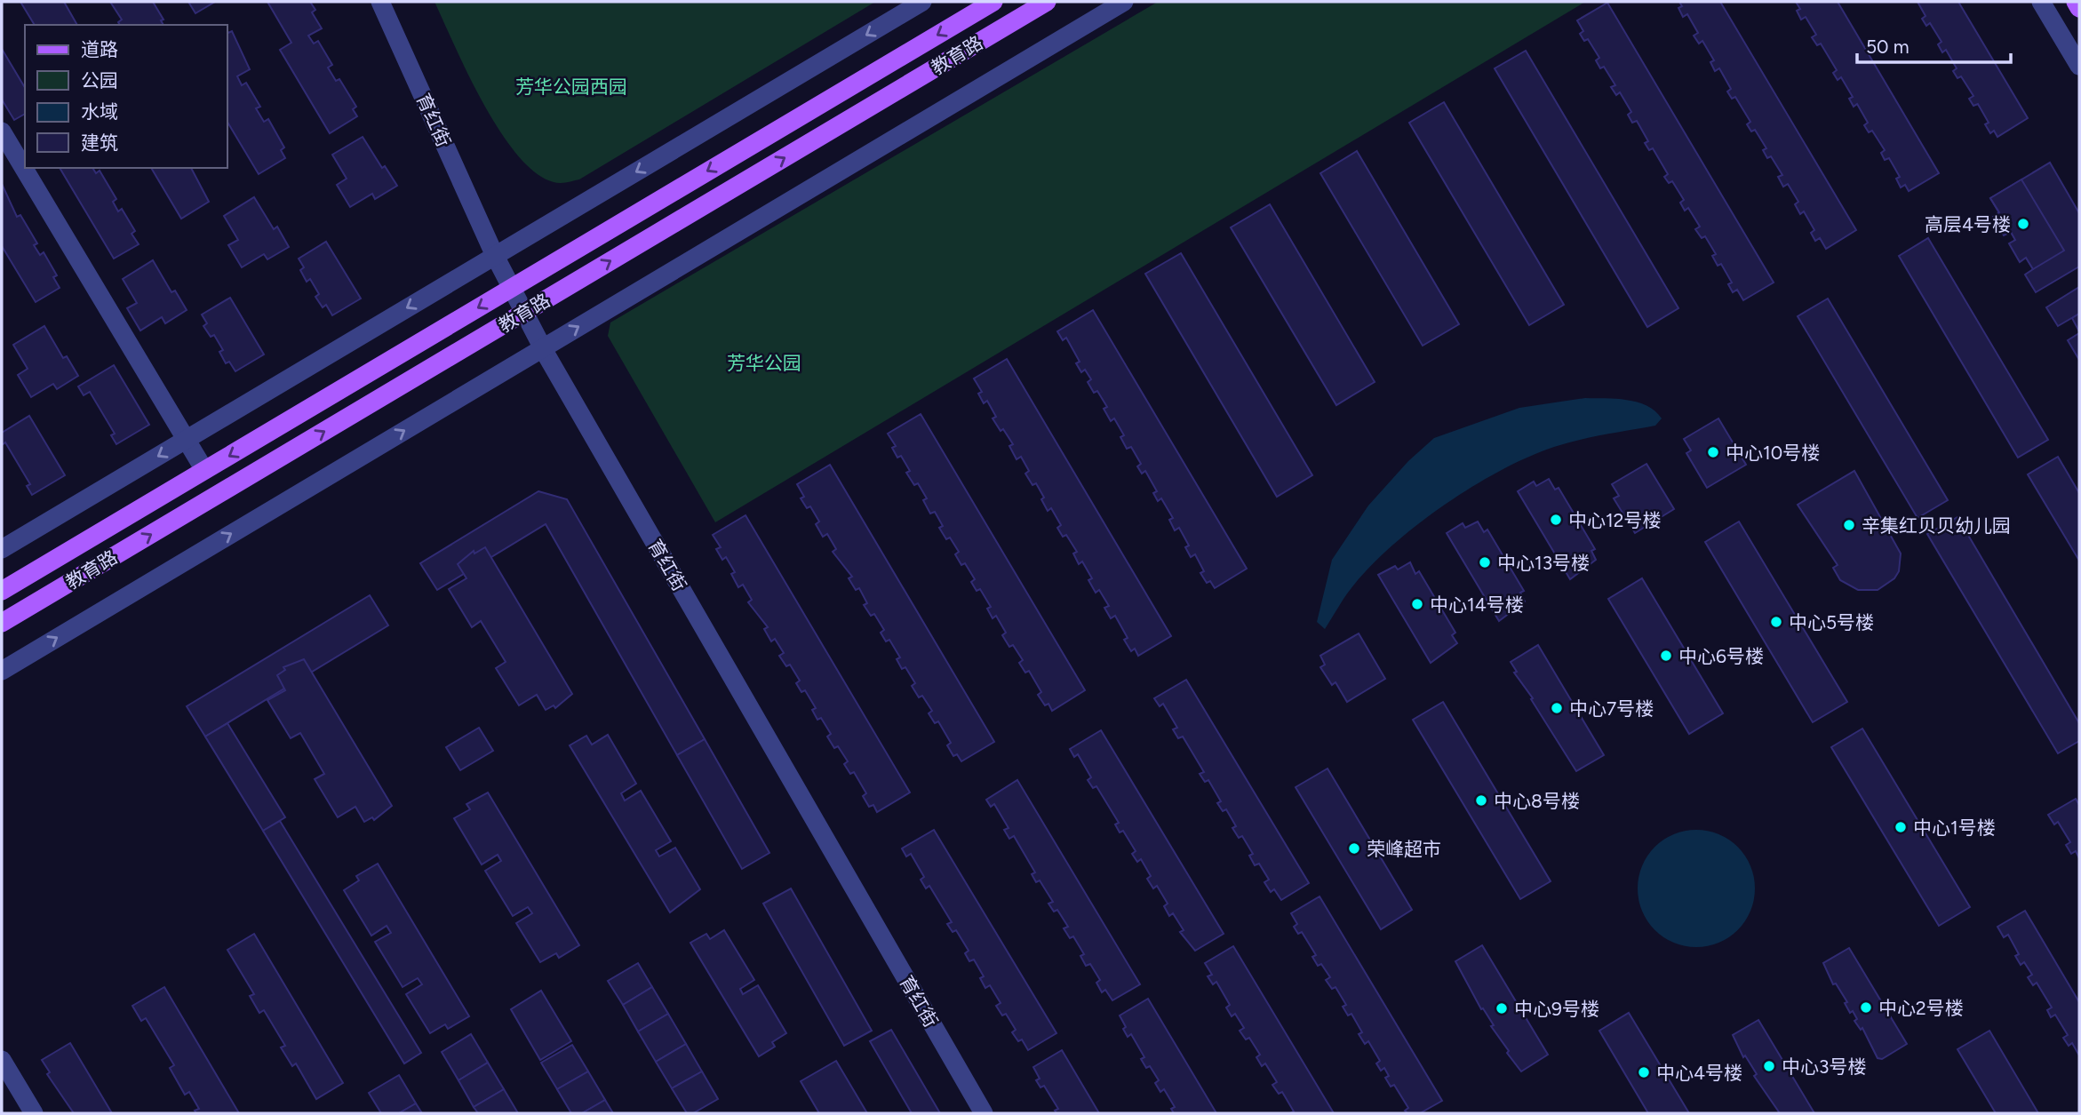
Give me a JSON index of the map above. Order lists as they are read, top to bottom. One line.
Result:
{"streets":{"main road":["教育路"],"street":["育红街"]},"crossings":[["教育路","育红街"]],"parks":["芳华公园西园","芳华公园"],"places":["高层4号楼","中心10号楼","中心12号楼","辛集红贝贝幼儿园","中心13号楼","中心14号楼","中心5号楼","中心6号楼","中心7号楼","中心8号楼","中心1号楼","荣峰超市","中心2号楼","中心9号楼","中心3号楼","中心4号楼"],"legend":["道路","公园","水域","建筑"],"scale_bar":"50 m"}
